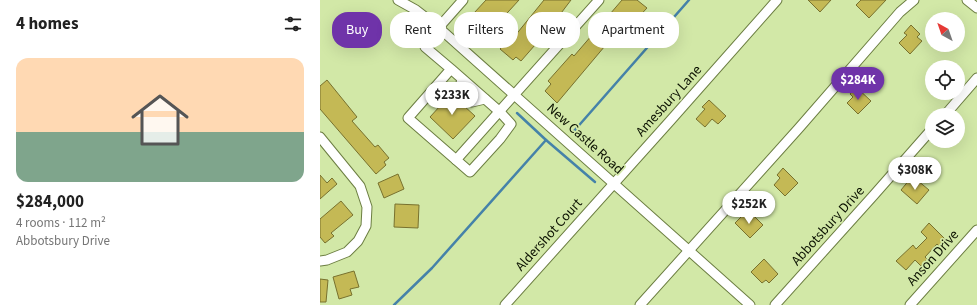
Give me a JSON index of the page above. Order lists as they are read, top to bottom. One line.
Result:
{"streets":{"street":["Amesbury Lane","New Castle Road","Abbotsbury Drive","Aldershot Court","Anson Drive"]},"crossings":[["Amesbury Lane","New Castle Road"],["Amesbury Lane","Aldershot Court"],["New Castle Road","Aldershot Court"]],"north":"top left","page":{"heading":"4 homes","chip":["Buy","Rent","Filters","New","Apartment"],"list":[{"name":"$284,000","note":"4 rooms · 112 m² · Abbotsbury Drive"}],"price":["$284K","$233K","$308K","$252K"]}}
